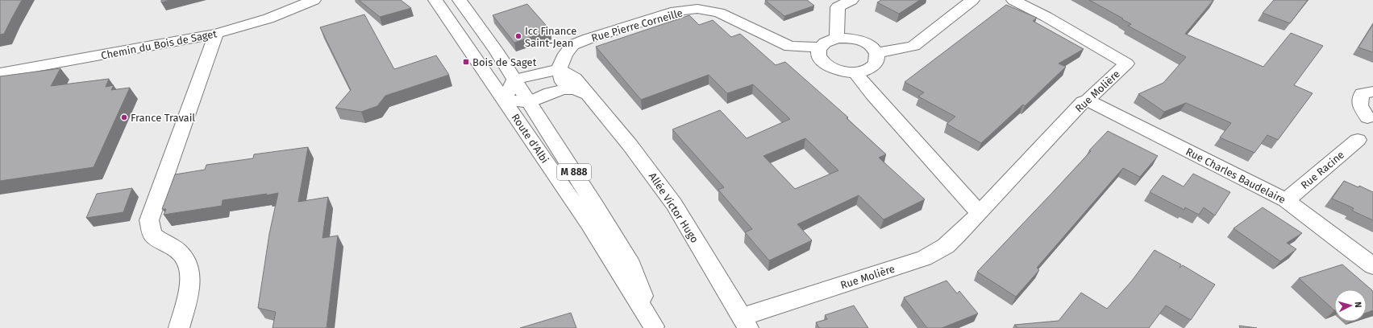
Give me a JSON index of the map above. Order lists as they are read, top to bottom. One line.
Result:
{"streets":{"street":["Rue Pierre Corneille","Chemin du Bois de Saget","Rue Molière","Route d'Albi","Rue Racine","M 888","Rue Charles Baudelaire","Allée Victor Hugo"]},"crossings":[["Rue Pierre Corneille","Allée Victor Hugo"],["Rue Molière","Rue Charles Baudelaire"],["Rue Molière","Allée Victor Hugo"],["Rue Racine","Rue Charles Baudelaire"]],"places":{"other":["Icc Finance Saint-Jean","France Travail"],"transit":["Bois de Saget"]},"north":"right"}
